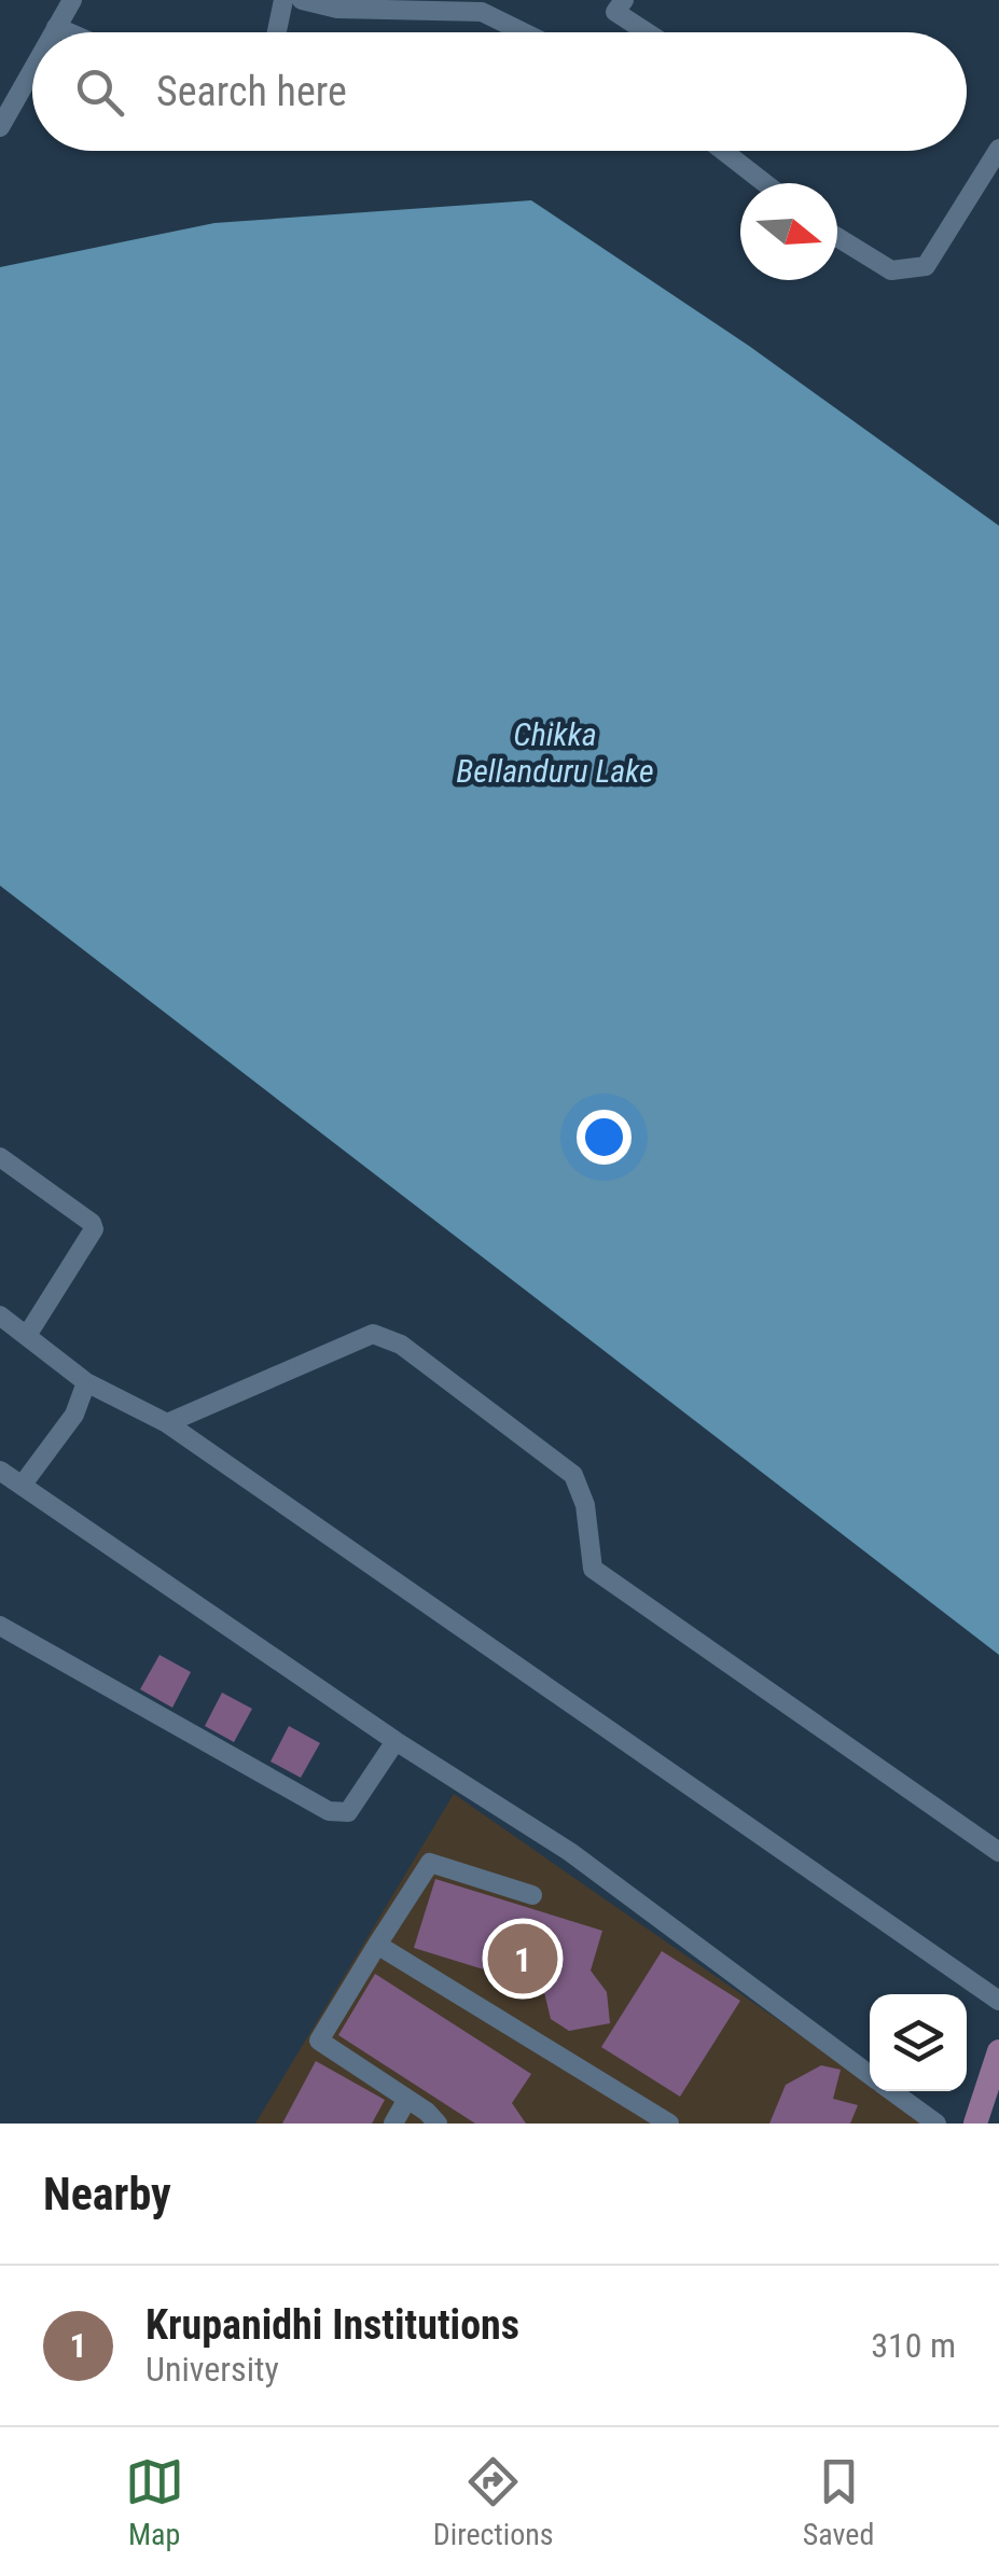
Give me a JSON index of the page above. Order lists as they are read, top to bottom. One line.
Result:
{"water":["Chikka Bellanduru Lake"],"north":"right","page":{"search":"Search here","pins":"1","heading":"Nearby","list":[{"mark":"1","name":"Krupanidhi Institutions","note":"University","value":"310 m"}],"nav":["Map","Directions","Saved"]}}
